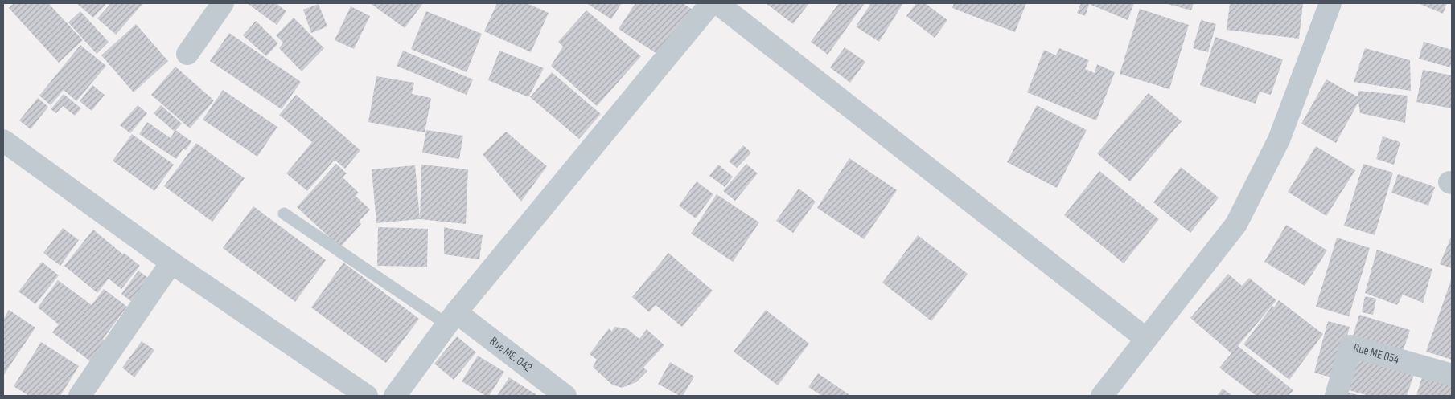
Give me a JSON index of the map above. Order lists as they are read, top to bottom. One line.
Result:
{"streets":{"street":["Rue ME. 042","Rue ME 054"]}}
